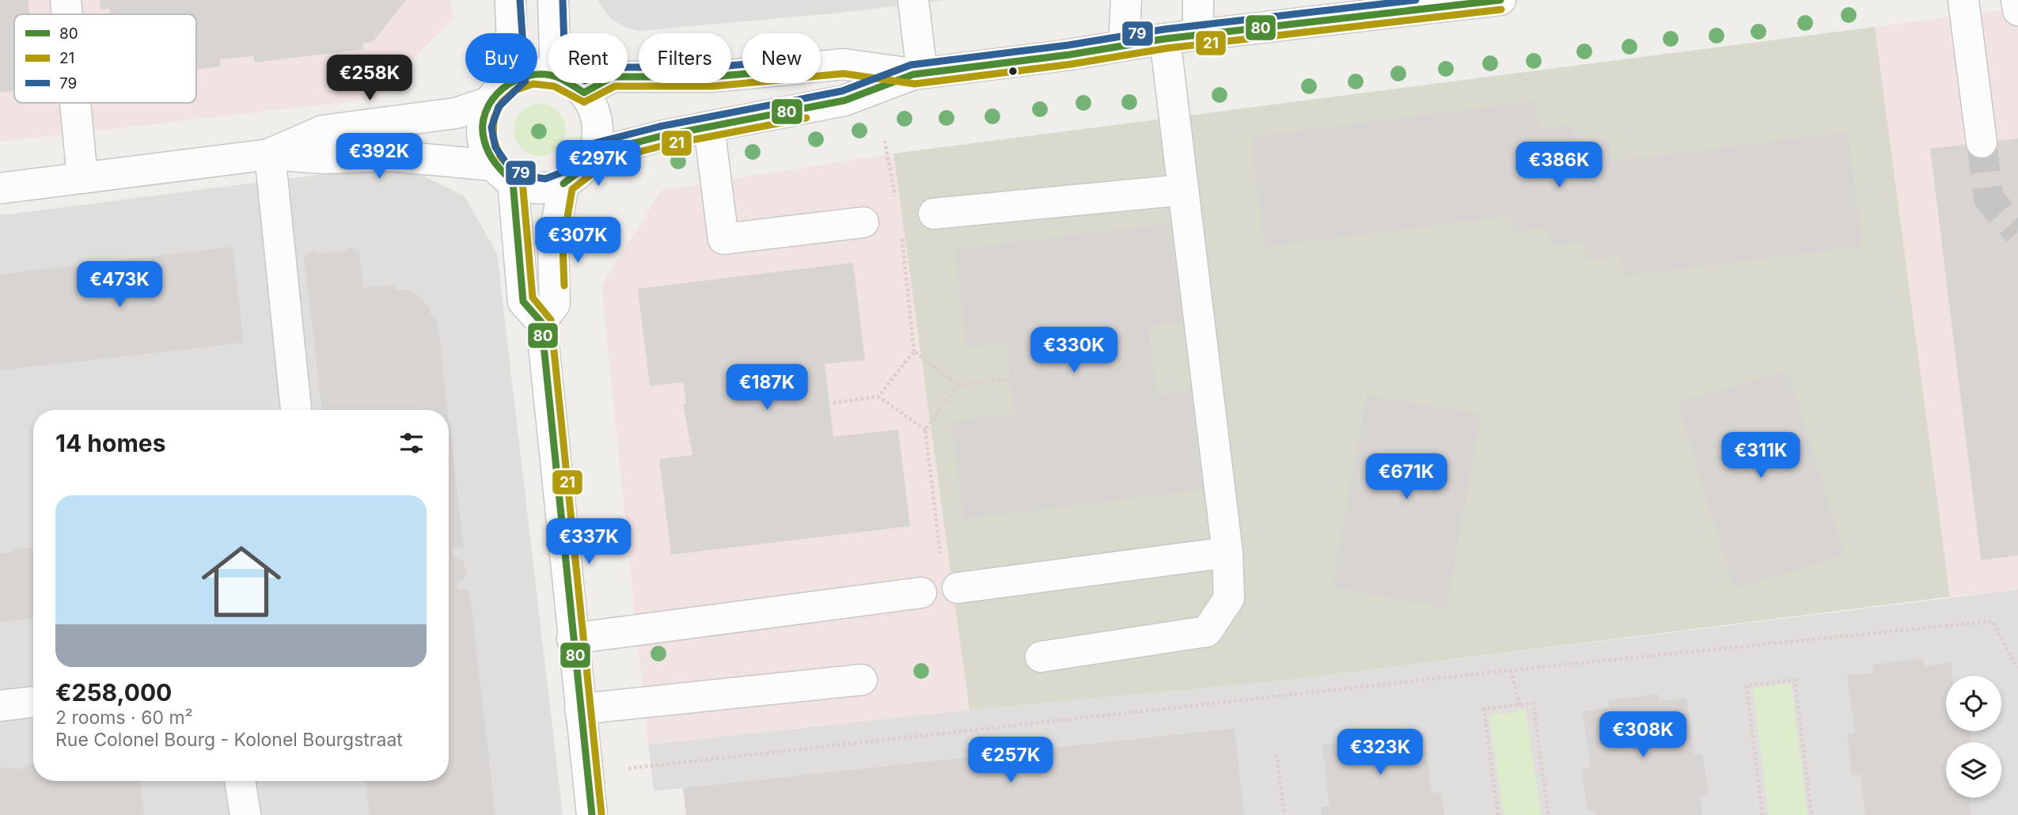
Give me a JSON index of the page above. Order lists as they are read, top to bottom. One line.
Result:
{"lines":["transit line 80","transit line 79","transit line 21"],"legend":["80","21","79"],"page":{"chip":["Buy","Rent","Filters","New"],"price":["€258K","€392K","€297K","€386K","€307K","€473K","€330K","€187K","€311K","€671K","€337K","€308K","€323K","€257K"],"heading":"14 homes","list":[{"name":"€258,000","note":"2 rooms · 60 m² · Rue Colonel Bourg - Kolonel Bourgstraat"}]}}
